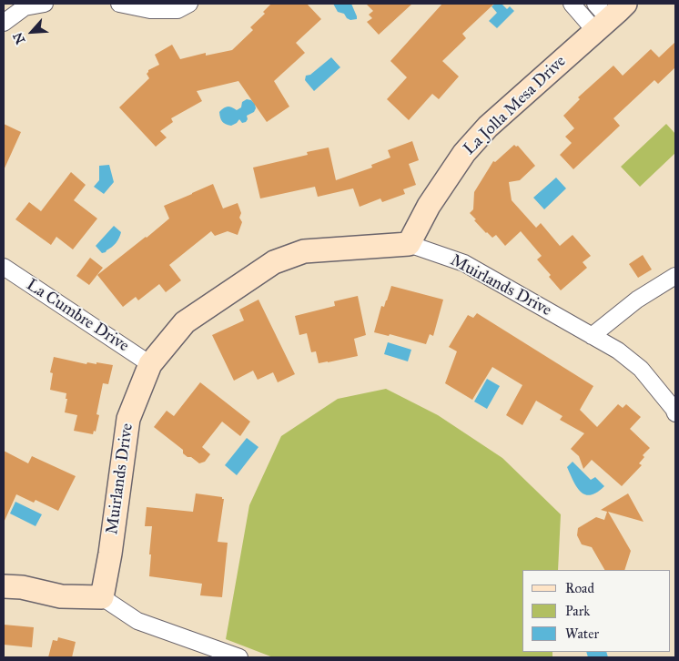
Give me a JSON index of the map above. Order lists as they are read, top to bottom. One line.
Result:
{"streets":{"street":["La Jolla Mesa Drive","Muirlands Drive","La Cumbre Drive"]},"crossings":[["La Jolla Mesa Drive","Muirlands Drive"],["Muirlands Drive","La Cumbre Drive"]],"legend":["Road","Park","Water"],"north":"bottom left"}
